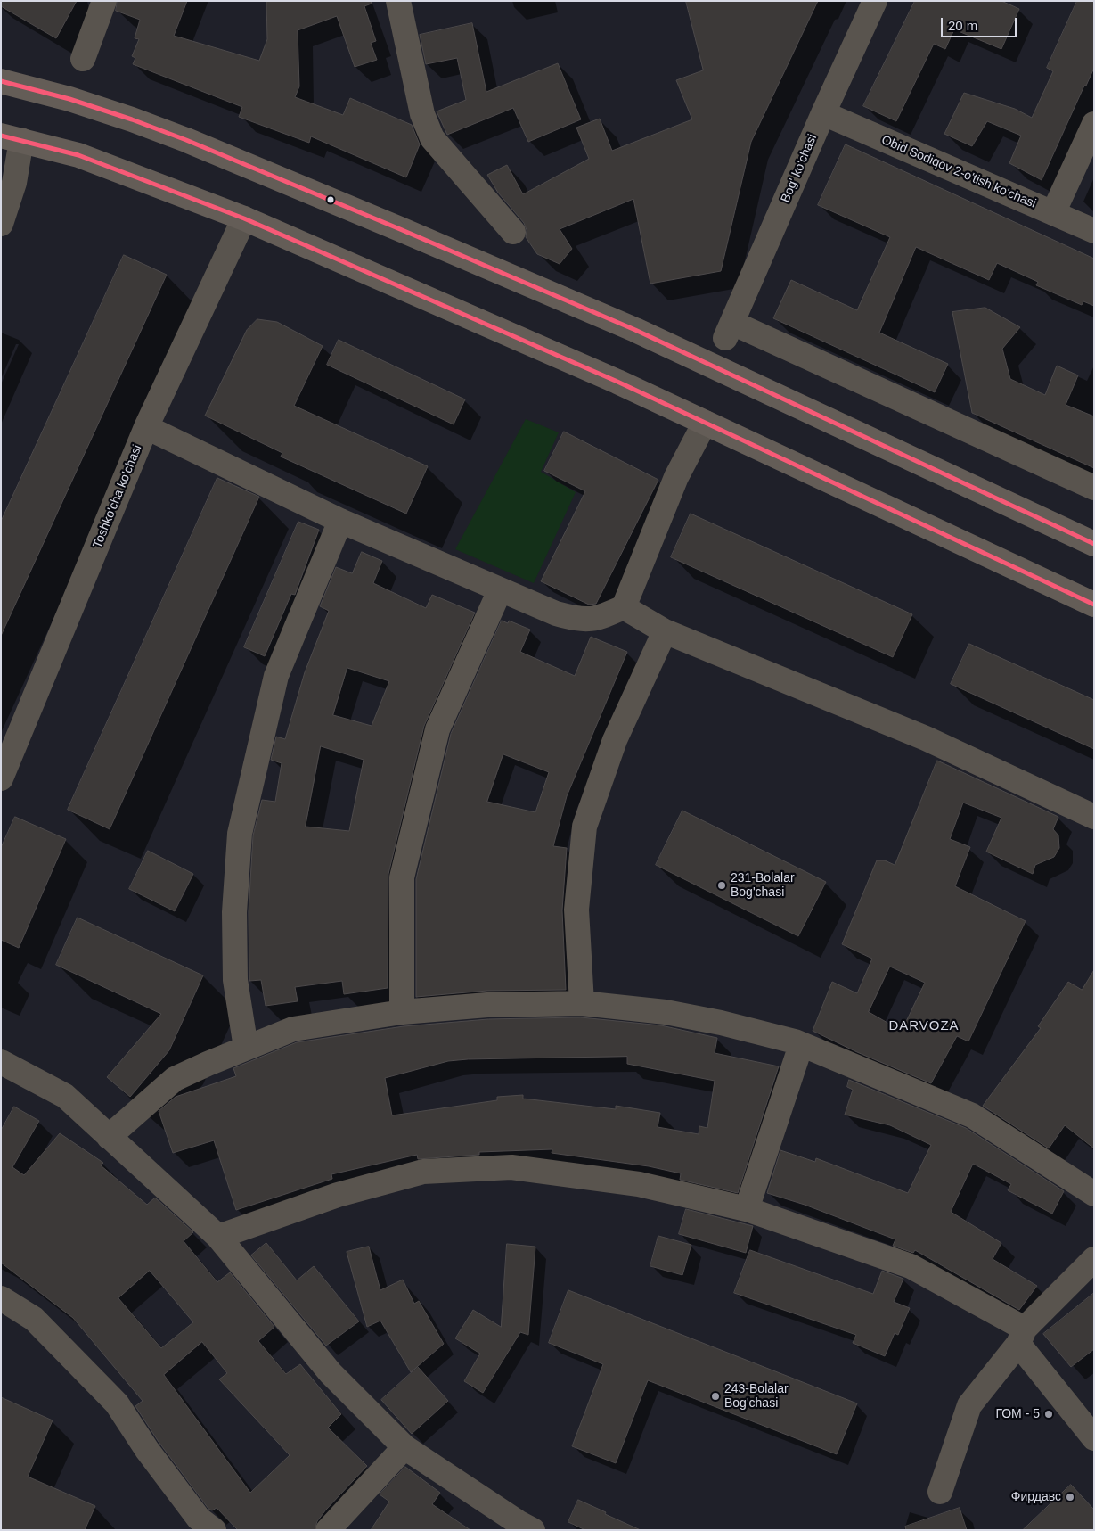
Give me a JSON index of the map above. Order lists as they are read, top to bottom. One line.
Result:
{"streets":{"street":["Bog' ko'chasi","Obid Sodiqov 2-o'tish ko'chasi","Toshko'cha ko'chasi"]},"crossings":[["Bog' ko'chasi","Obid Sodiqov 2-o'tish ko'chasi"]],"districts":["DARVOZA"],"places":["231-Bolalar Bog'chasi","243-Bolalar Bog'chasi","ГОМ - 5","Фирдавс"],"scale_bar":"20 m"}
